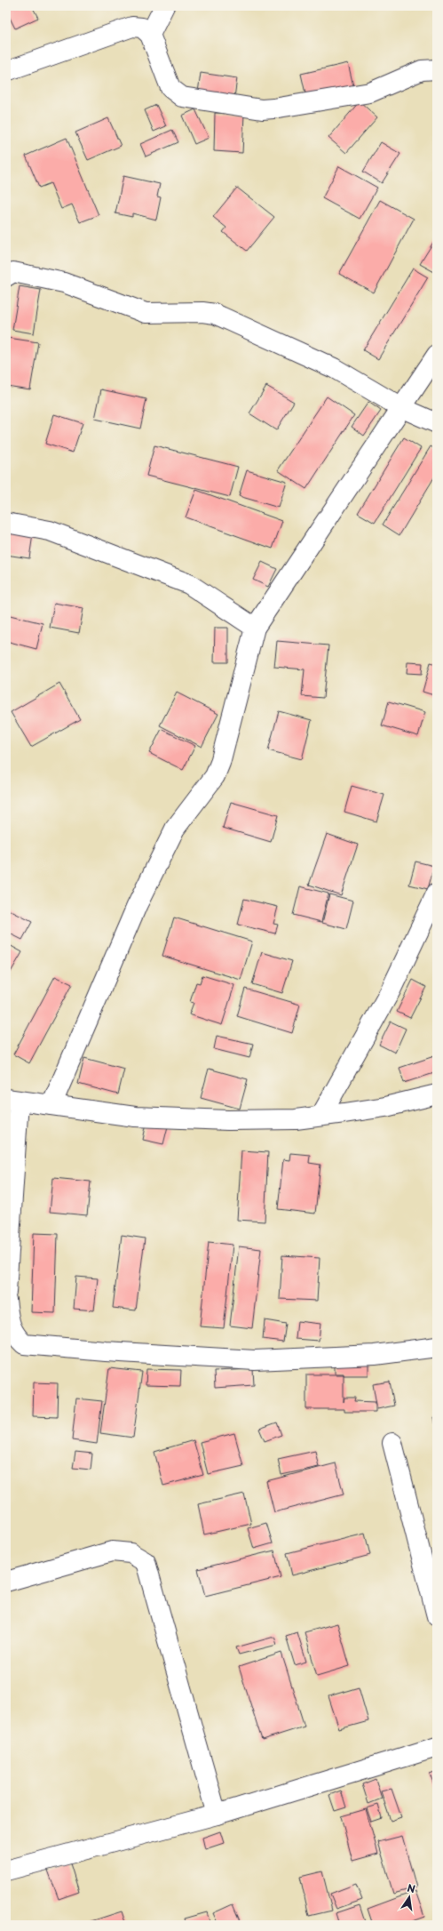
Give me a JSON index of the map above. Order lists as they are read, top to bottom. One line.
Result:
{"north":"top"}
